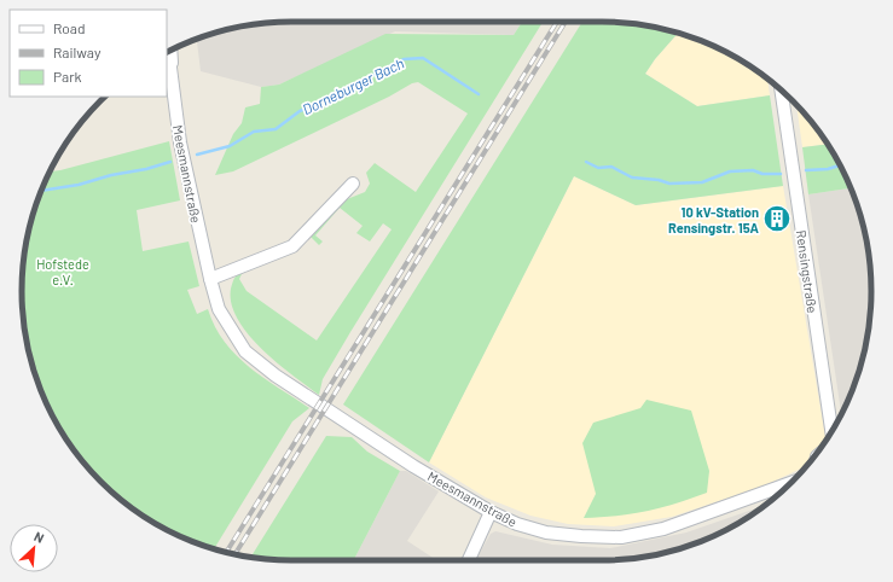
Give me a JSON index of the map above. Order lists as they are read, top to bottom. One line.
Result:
{"streets":{"street":["Meesmannstraße","Rensingstraße"]},"water":["Dorneburger Bach"],"parks":["Hofstede e.V."],"places":{"building":["10 kV-Station Rensingstr. 15A"]},"legend":["Road","Railway","Park"],"north":"top right"}
